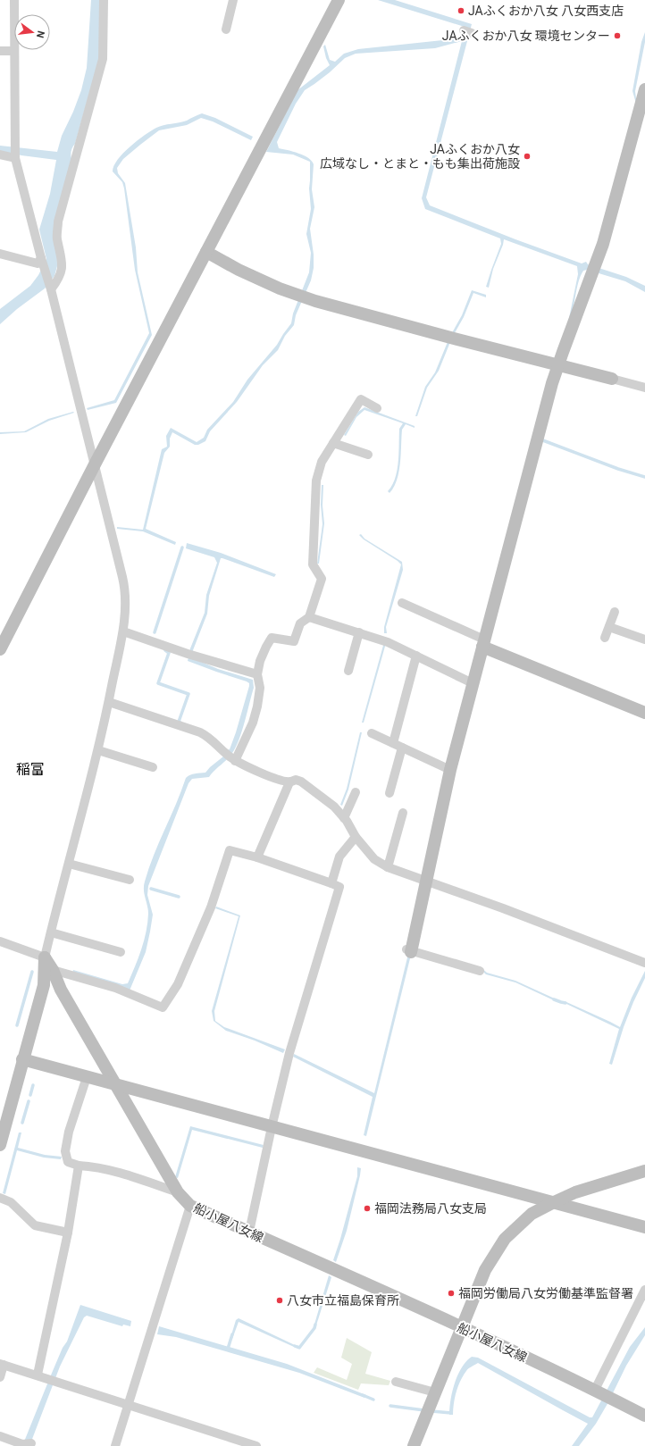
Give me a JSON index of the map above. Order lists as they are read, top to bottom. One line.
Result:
{"streets":{"street":["船小屋八女線"]},"districts":["稲富"],"places":["JAふくおか八女 八女西支店","JAふくおか八女 環境センター","JAふくおか八女 広域なし・とまと・もも集出荷施設","福岡法務局八女支局","福岡労働局八女労働基準監督署","八女市立福島保育所"],"north":"right"}
